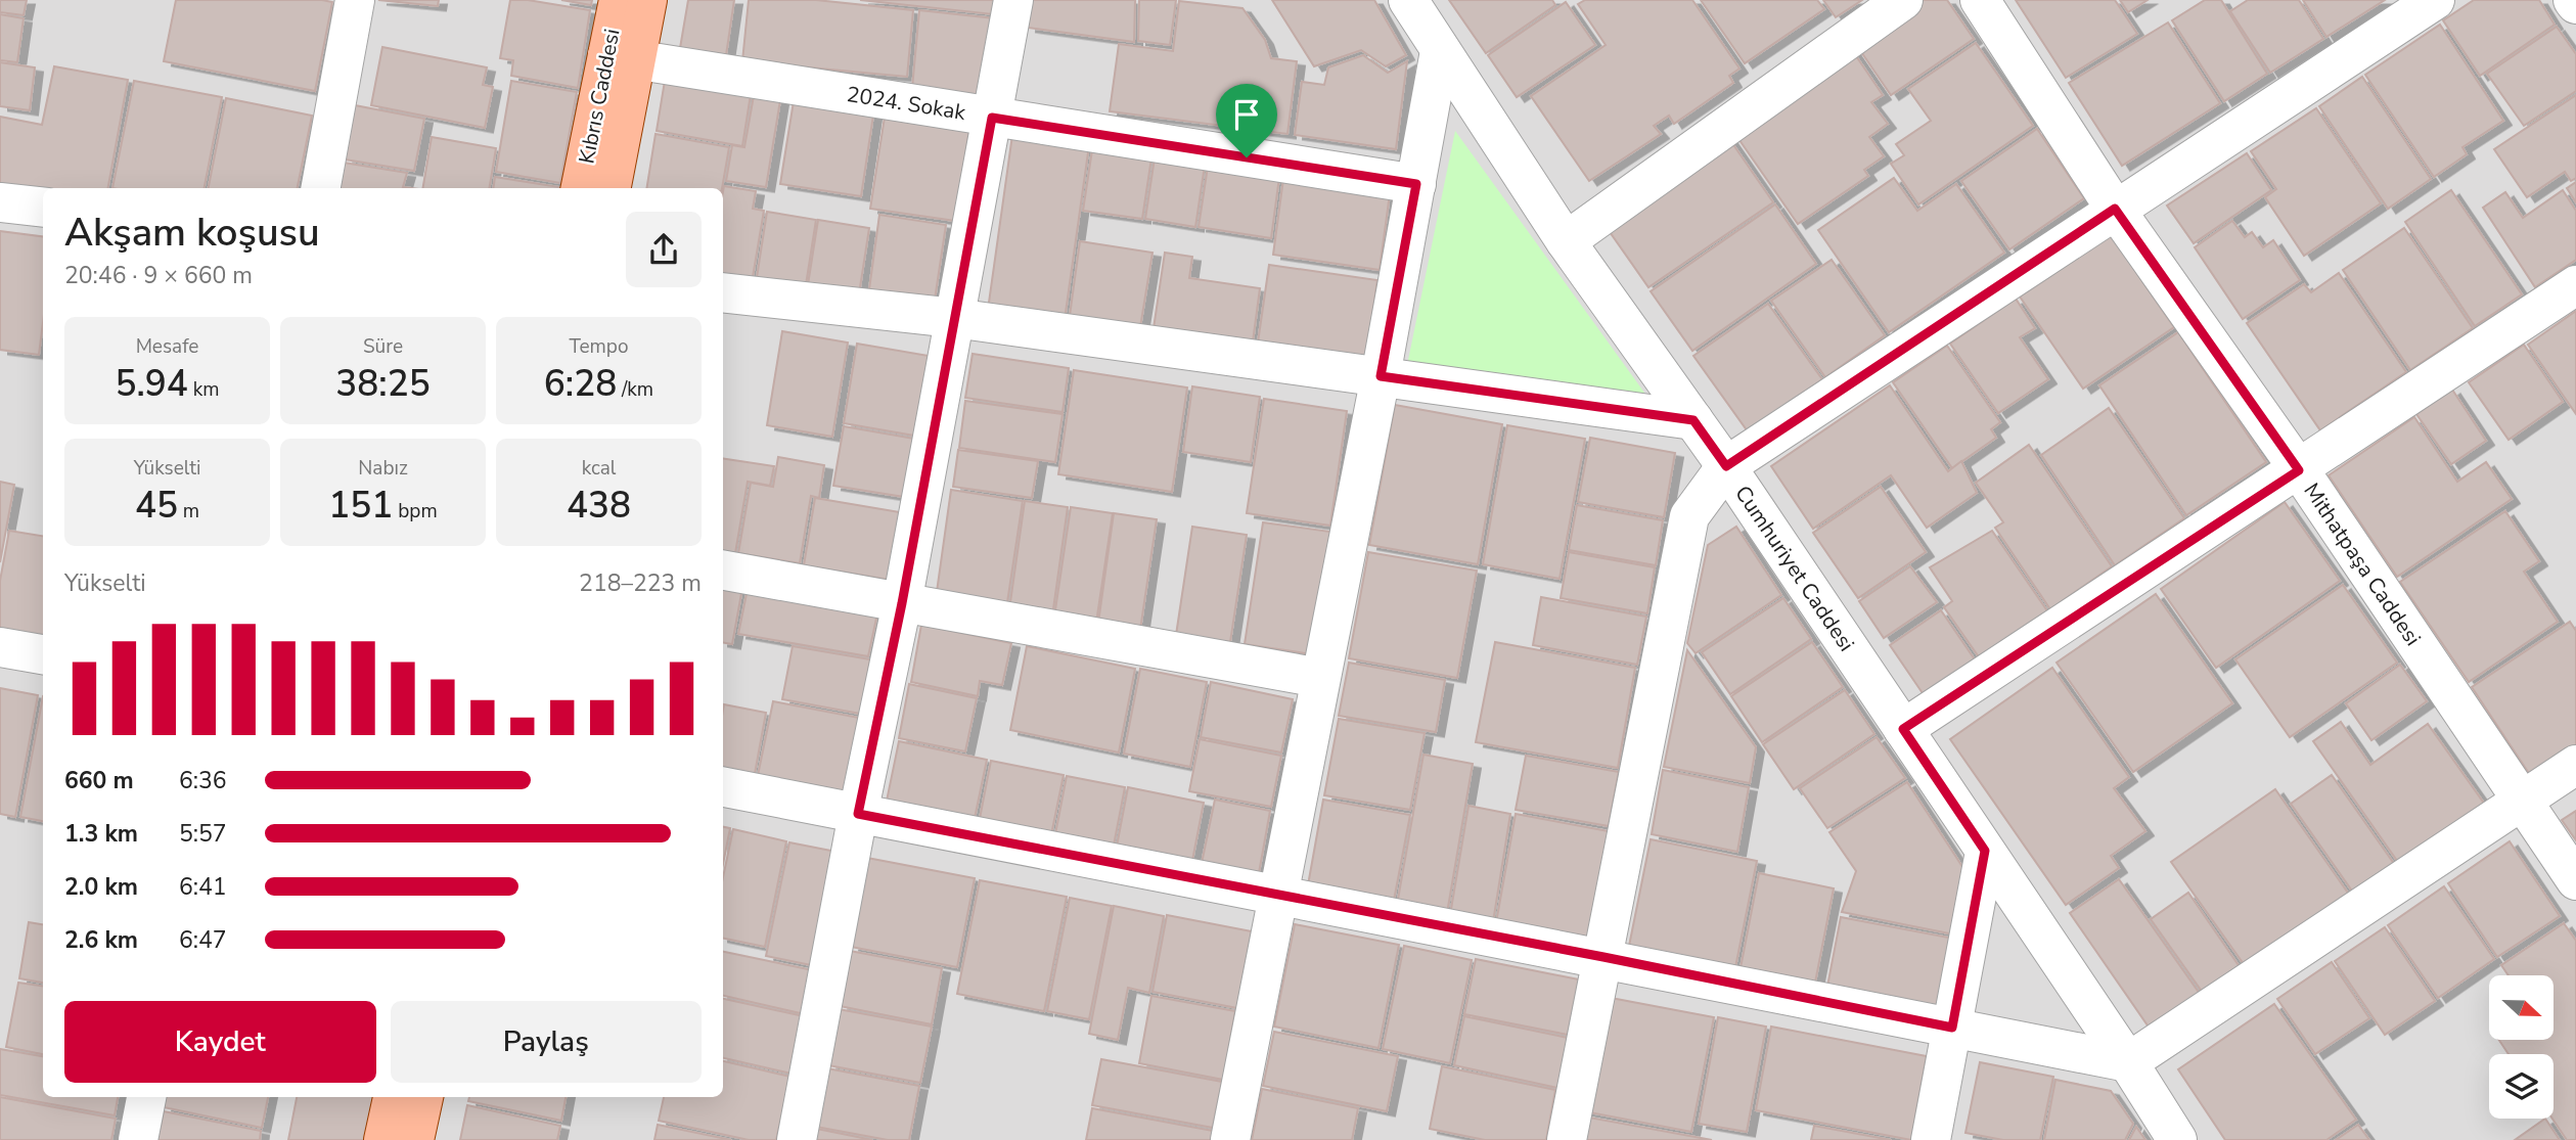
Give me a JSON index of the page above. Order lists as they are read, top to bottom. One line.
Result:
{"streets":{"main road":["Kıbrıs Caddesi"],"street":["2024. Sokak","Mithatpaşa Caddesi","Cumhuriyet Caddesi"]},"crossings":[["Kıbrıs Caddesi","2024. Sokak"]],"north":"right","page":{"heading":["Akşam koşusu","20:46 · 9 × 660 m"],"stats":[["Mesafe","5.94 km"],["Süre","38:25"],["Tempo","6:28 /km"],["Yükselti","45 m"],["Nabız","151 bpm"],["kcal","438"]],"chart":["Yükselti","218–223 m"],"list":[{"name":"660 m","note":"6:36"},{"name":"1.3 km","note":"5:57"},{"name":"2.0 km","note":"6:41"},{"name":"2.6 km","note":"6:47"}],"buttons":["Kaydet","Paylaş"]}}
